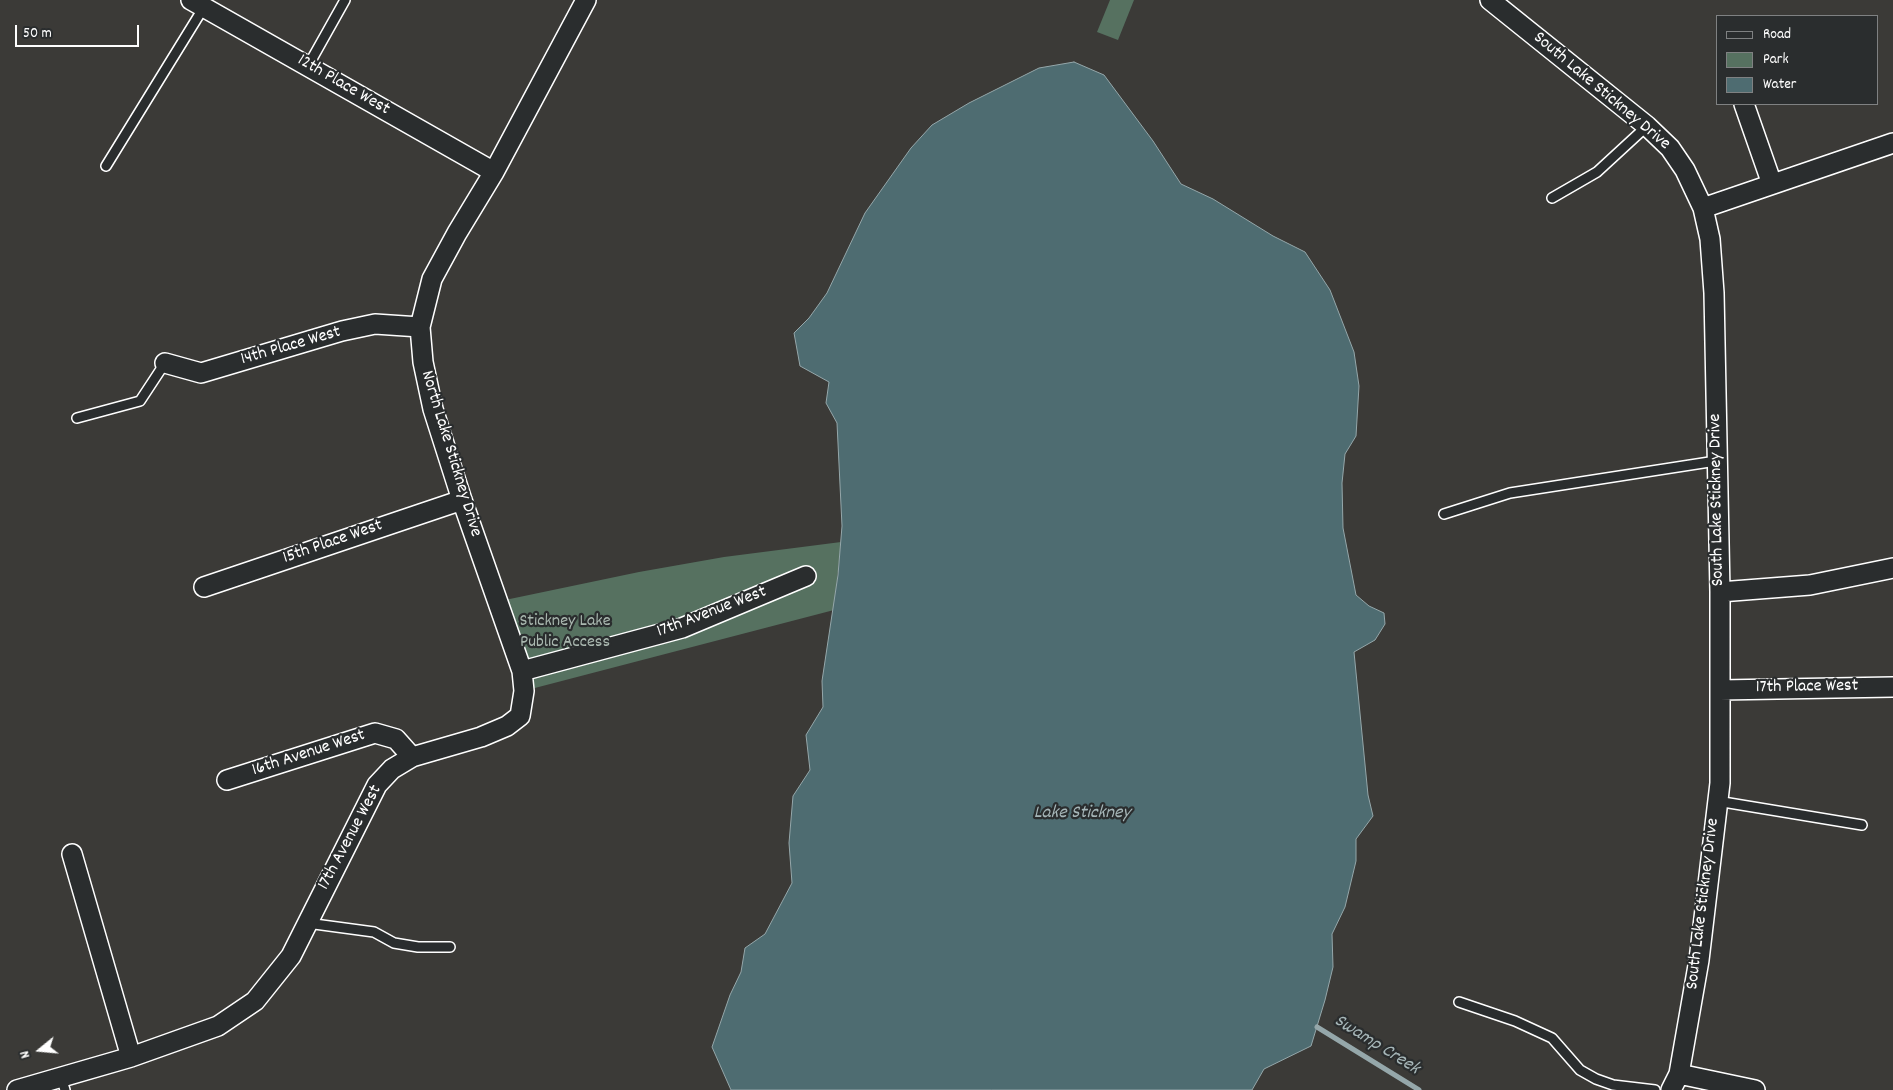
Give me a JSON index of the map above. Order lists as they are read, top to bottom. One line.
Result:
{"streets":{"street":["12th Place West","South Lake Stickney Drive","14th Place West","North Lake Stickney Drive","15th Place West","17th Avenue West","17th Place West","16th Avenue West"]},"crossings":[["12th Place West","North Lake Stickney Drive"],["South Lake Stickney Drive","17th Place West"],["14th Place West","North Lake Stickney Drive"],["North Lake Stickney Drive","15th Place West"],["North Lake Stickney Drive","17th Avenue West"],["17th Avenue West","16th Avenue West"]],"water":["Lake Stickney","Swamp Creek"],"parks":["Stickney Lake Public Access"],"legend":["Road","Park","Water"],"scale_bar":"50 m","north":"left"}
